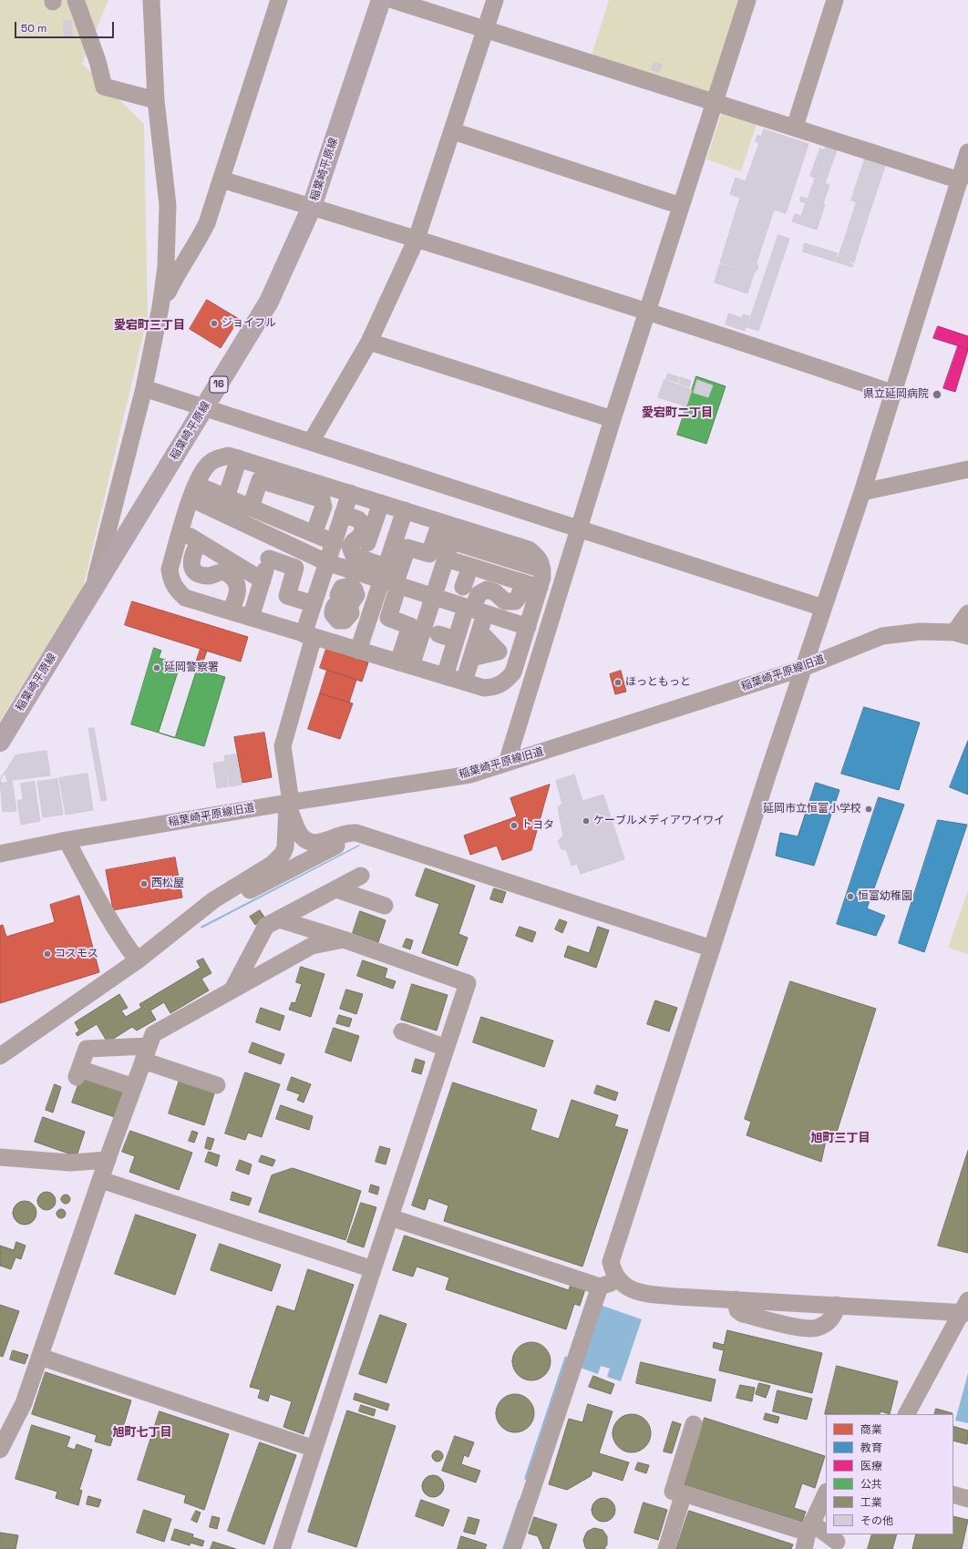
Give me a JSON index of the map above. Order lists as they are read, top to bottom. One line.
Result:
{"streets":{"main road":["稲葉崎平原線","16"],"street":["稲葉崎平原線旧道"]},"districts":["愛宕町三丁目","愛宕町二丁目","旭町三丁目","旭町七丁目"],"places":["ジョイフル","県立延岡病院","延岡警察署","ほっともっと","延岡市立恒富小学校","ケーブルメディアワイワイ","トヨタ","西松屋","恒富幼稚園","コスモス"],"legend":["商業","教育","医療","公共","工業","その他"],"scale_bar":"50 m"}
